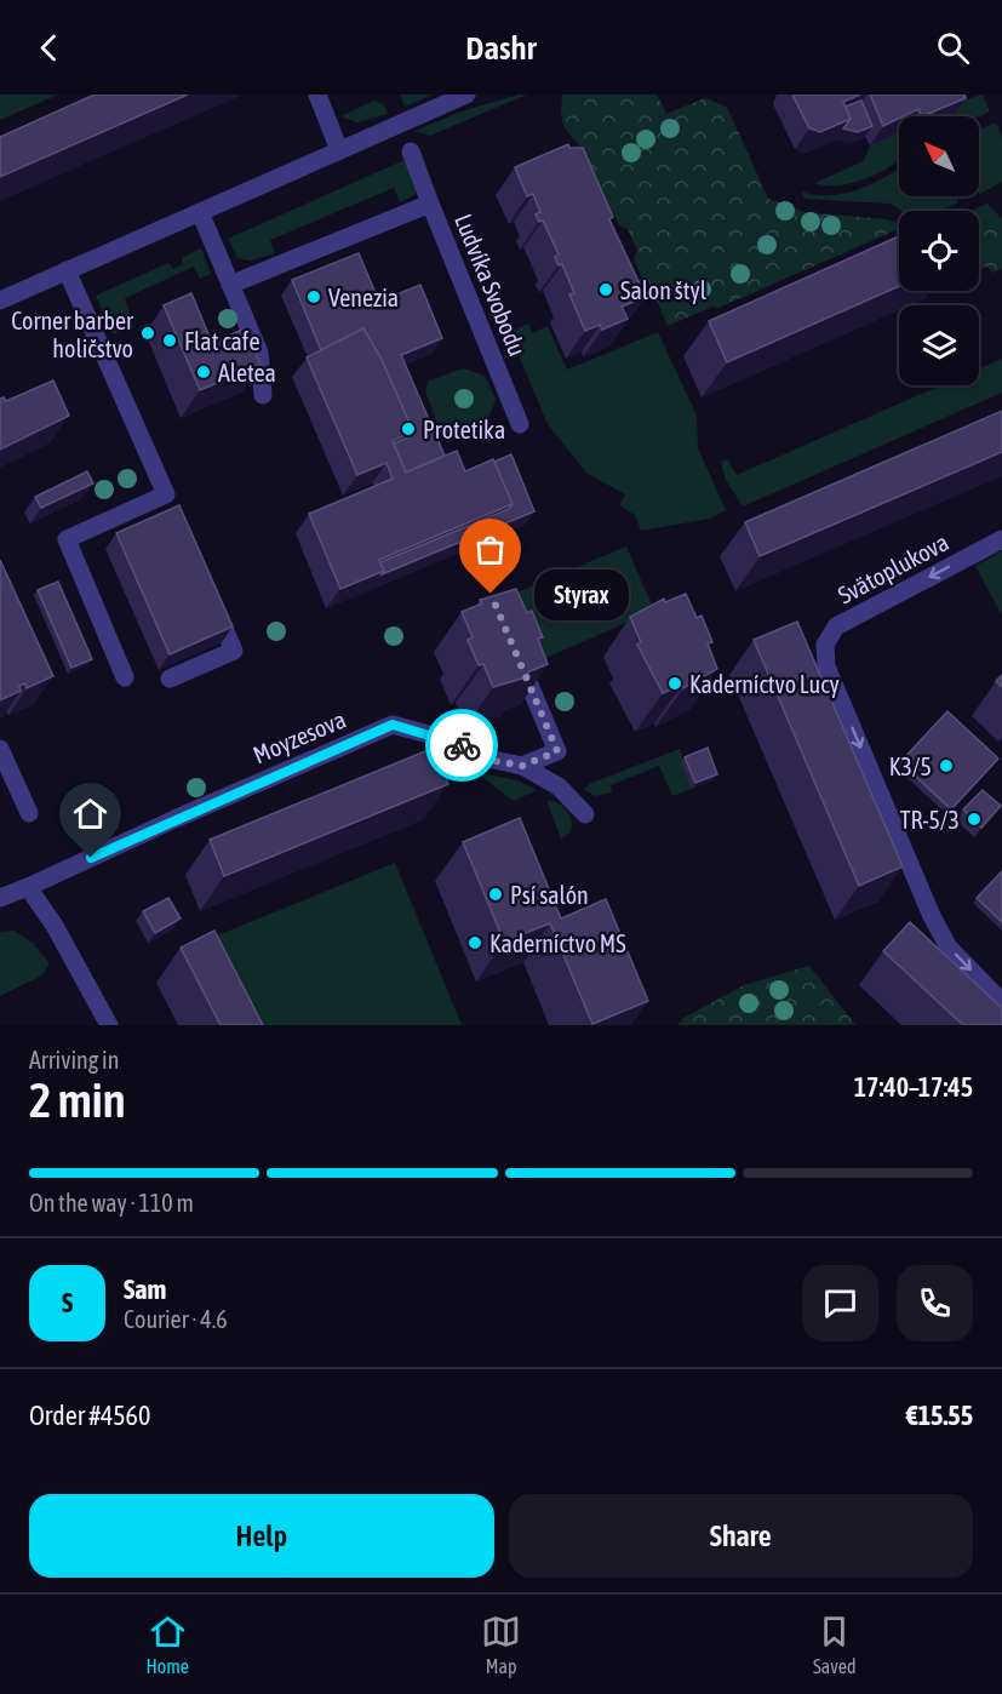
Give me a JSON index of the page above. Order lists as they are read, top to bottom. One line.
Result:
{"streets":{"street":["Ludvíka Svobodu","Svätoplukova","Moyzesova"]},"places":["Salon štyl","Venezia","Corner barber holičstvo","Flat cafe","Aletea","Protetika","Styrax","Kaderníctvo Lucy","K3/5","TR-5/3","Psí salón","Kaderníctvo MS"],"north":"top left","page":{"header":"Dashr","bubble":"Styrax","heading":["2 min","Arriving in","17:40–17:45"],"panel":["Sam","Courier · 4.6","Order #4560","€15.55"],"bar":"On the way · 110 m","round":"S","buttons":["Help","Share"],"tabs":["Home","Map","Saved"]}}
